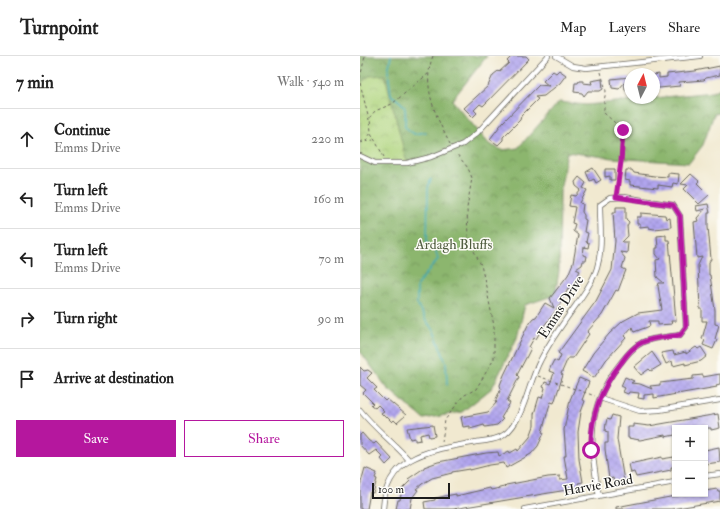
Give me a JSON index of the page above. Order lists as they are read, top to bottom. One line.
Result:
{"streets":{"street":["Emms Drive","Harvie Road"]},"parks":["Ardagh Bluffs"],"scale_bar":"100 m","north":"top","page":{"header":"Turnpoint","nav":["Map","Layers","Share"],"heading":["7 min","Walk · 540 m"],"list":[["Continue","Emms Drive","220 m"],["Turn left","Emms Drive","160 m"],["Turn left","Emms Drive","70 m"],["Turn right","90 m"],"Arrive at destination"],"buttons":["Save","Share"],"map_buttons":["+","−"],"scale":"100 m"}}
